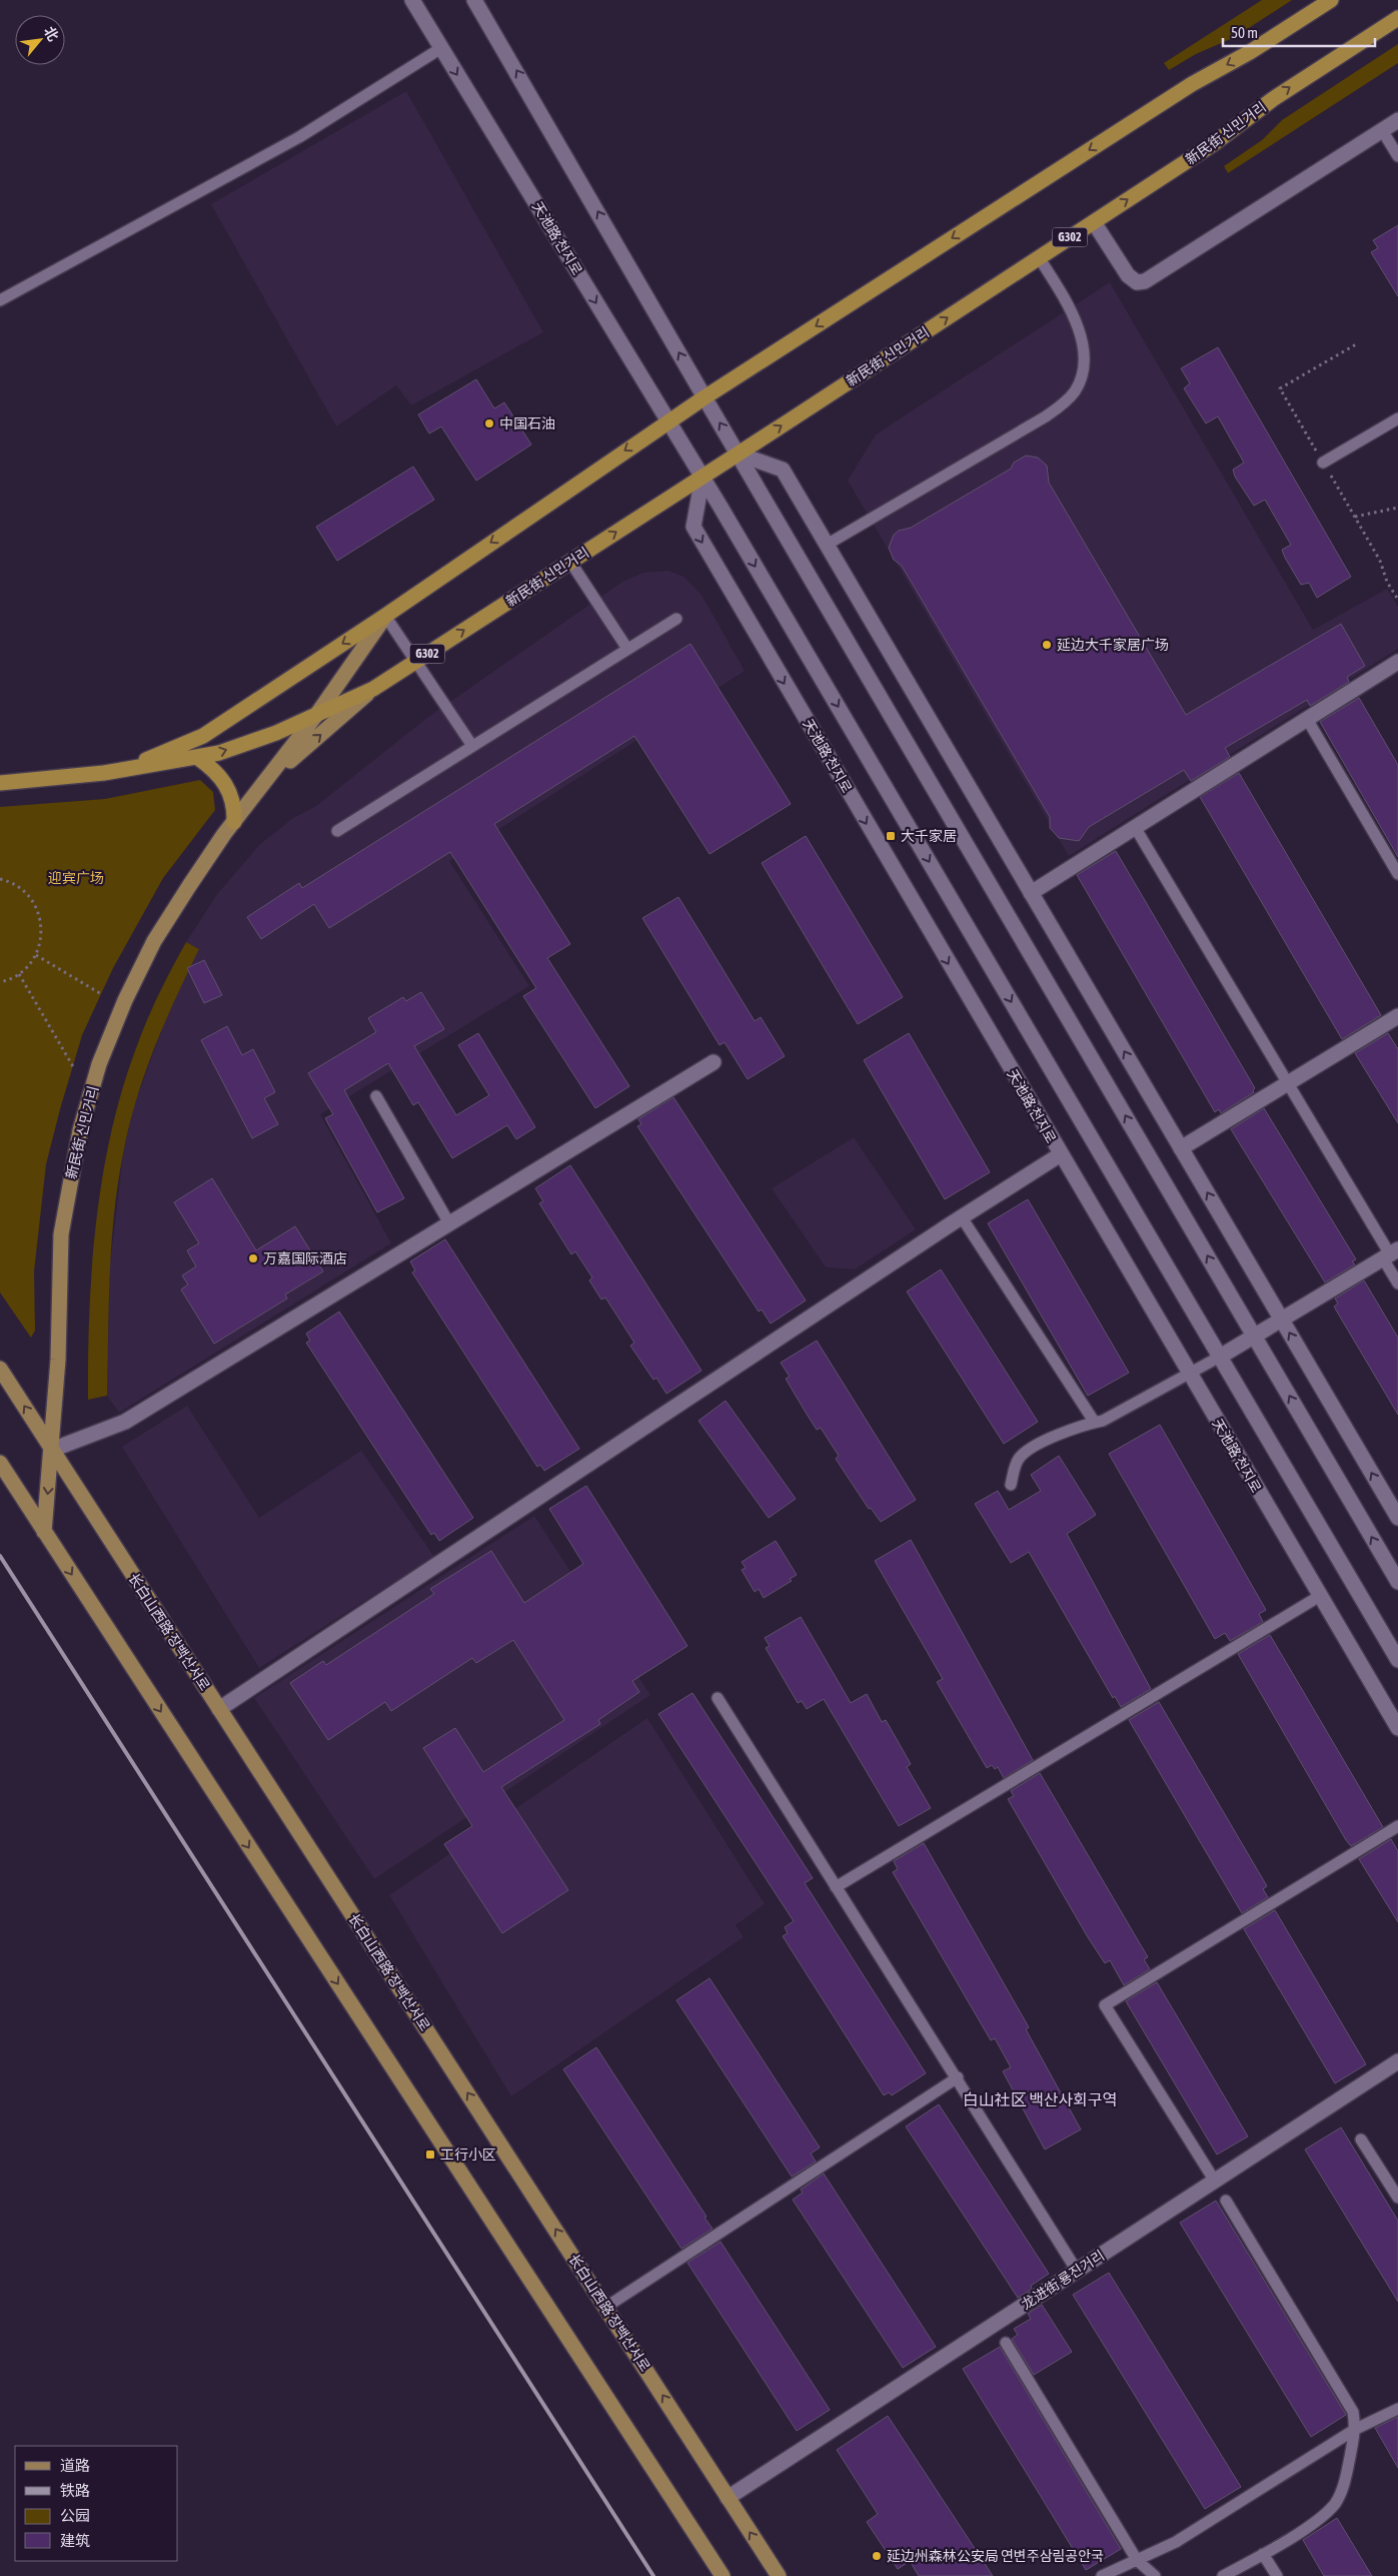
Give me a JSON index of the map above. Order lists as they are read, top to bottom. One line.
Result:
{"streets":{"highway":["新民街 신민거리","G302"],"main road":["长白山西路 장백산서로"],"street":["天池路 천지로","龙进街 룡진거리"]},"crossings":[["新民街 신민거리","天池路 천지로"],["新民街 신민거리","长白山西路 장백산서로"],["长白山西路 장백산서로","龙进街 룡진거리"]],"districts":["白山社区 백산사회구역"],"parks":["迎宾广场"],"places":{"other":["中国石油","延边大千家居广场","万嘉国际酒店","延边州森林公安局 연변주삼림공안국"],"transit":["大千家居","工行小区"]},"legend":["道路","铁路","公园","建筑"],"scale_bar":"50 m","north":"top right"}
